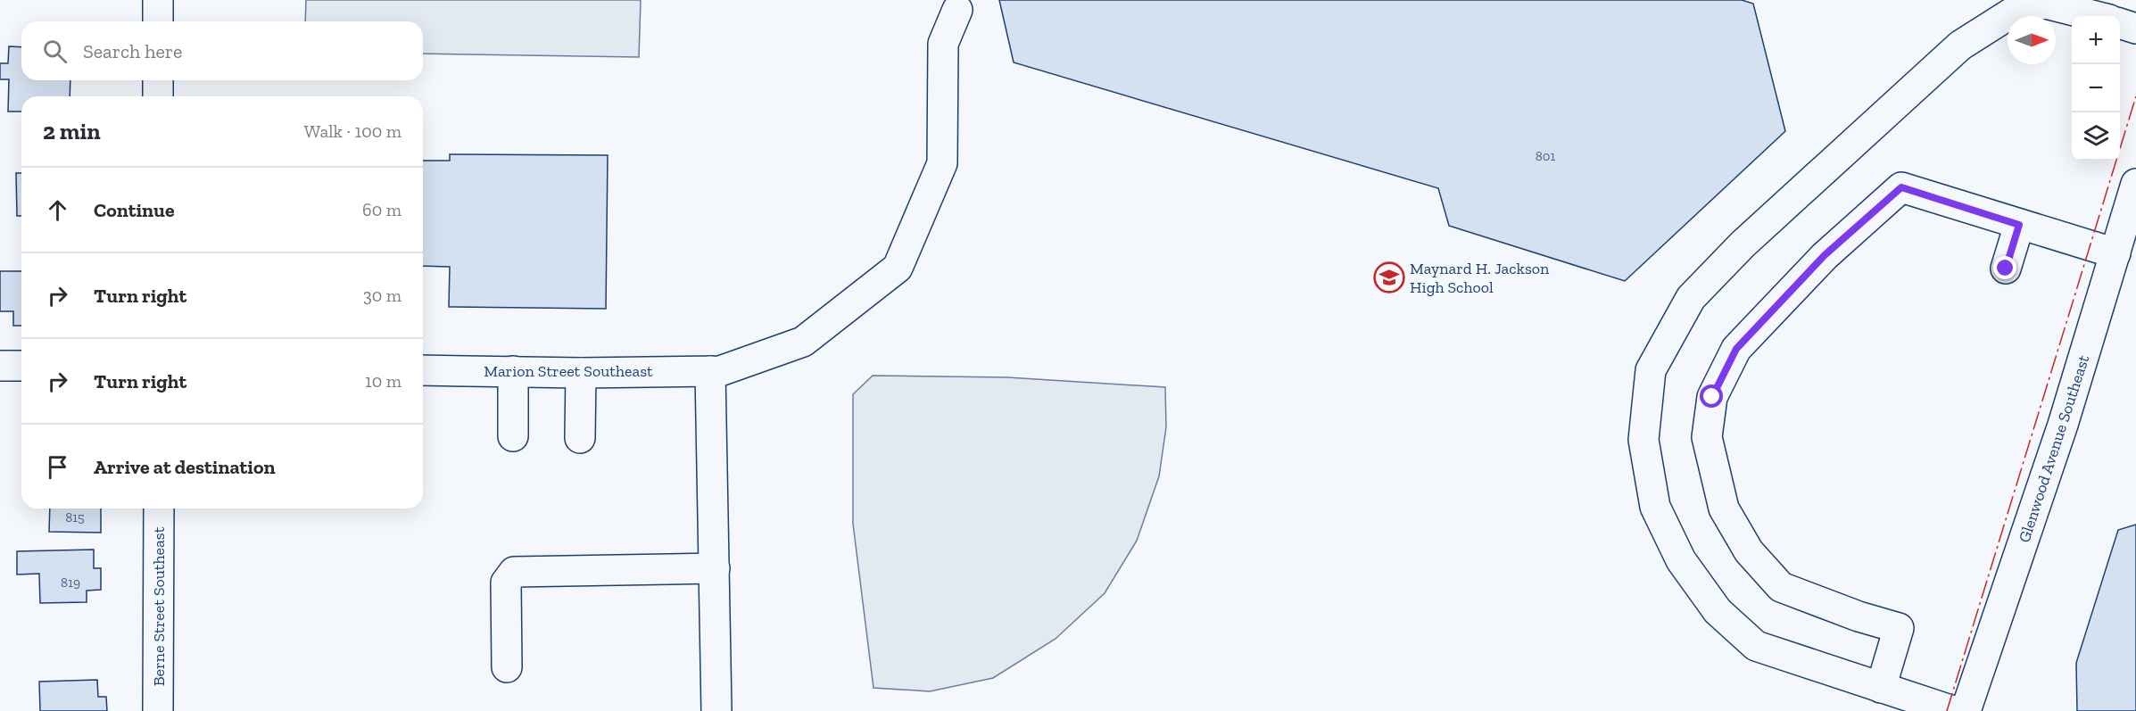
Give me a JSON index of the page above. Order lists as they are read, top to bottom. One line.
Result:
{"streets":{"street":["Marion Street Southeast","Glenwood Avenue Southeast","Berne Street Southeast"]},"places":{"school or university":["Maynard H. Jackson High School"]},"house_numbers":["801","815","819"],"north":"right","page":{"map_buttons":["+","−"],"search":"Search here","heading":["2 min","Walk · 100 m"],"list":[["Continue","60 m"],["Turn right","30 m"],["Turn right","10 m"],"Arrive at destination"]}}
